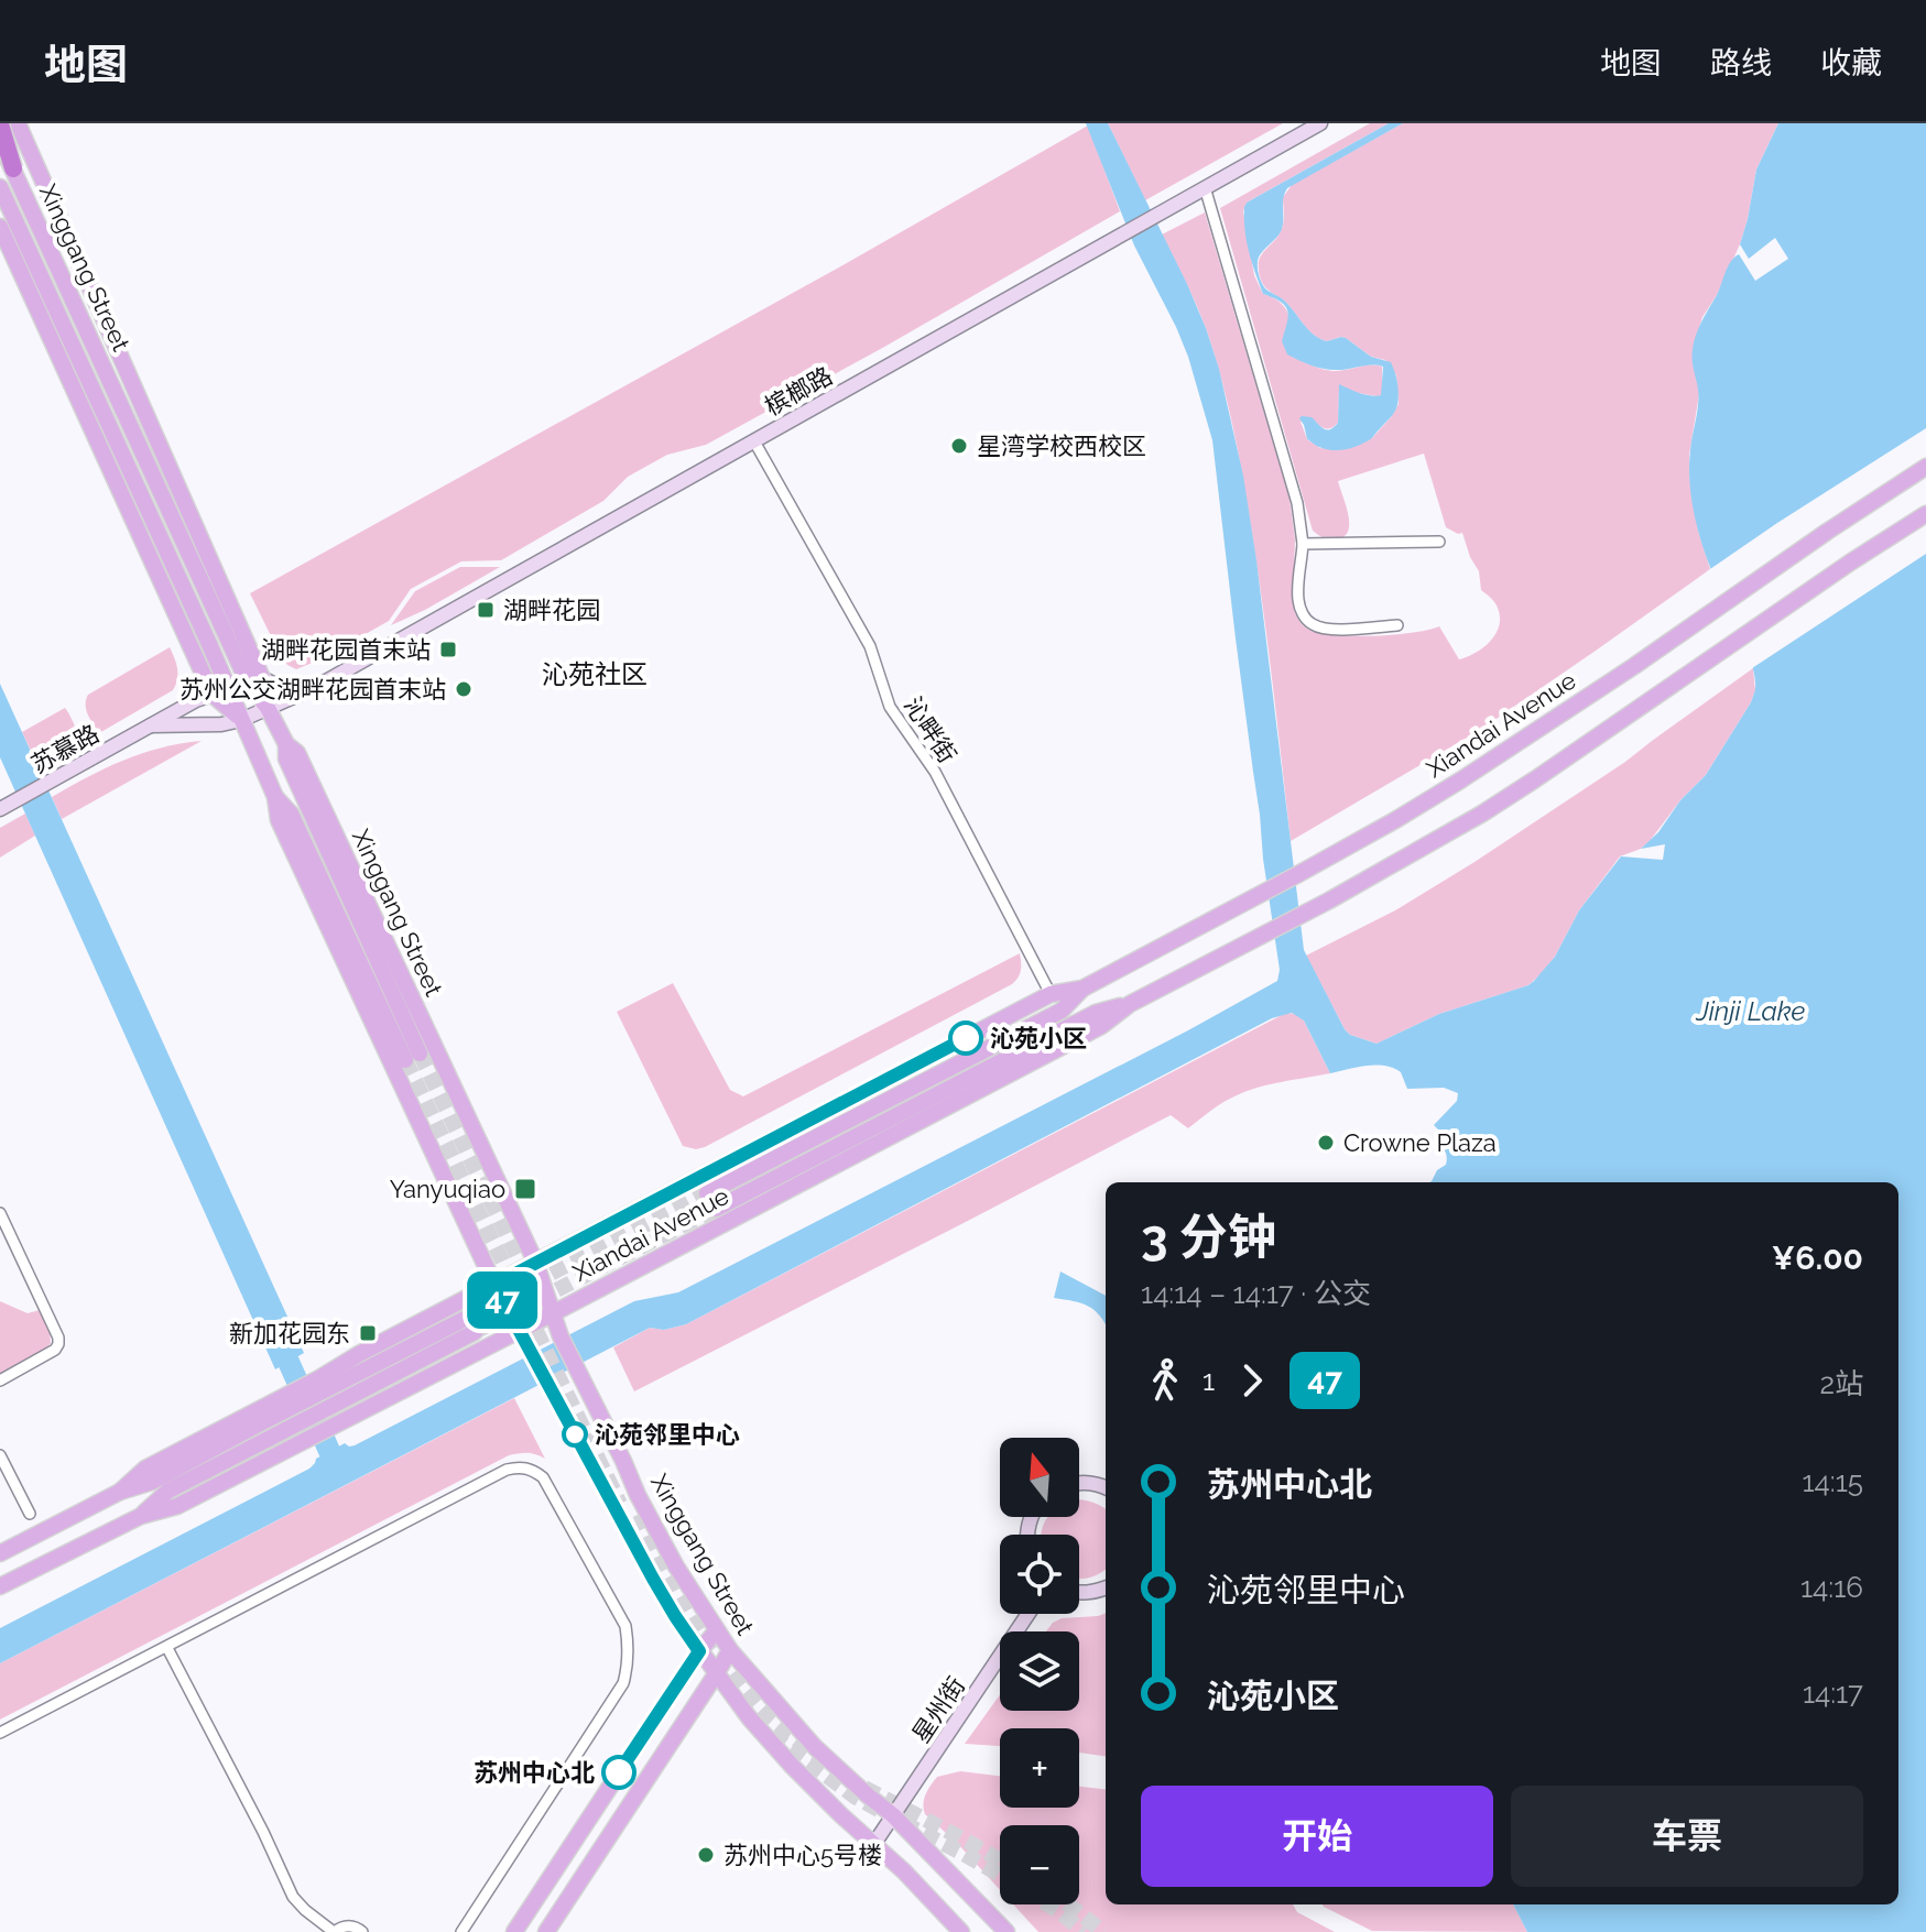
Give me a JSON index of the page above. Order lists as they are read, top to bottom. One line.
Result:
{"streets":{"main road":["Xinggang Street","槟榔路","Xiandai Avenue","苏慕路","星州街"],"street":["沁畔街"]},"crossings":[["Xinggang Street","Xiandai Avenue"],["Xinggang Street","苏慕路"],["Xinggang Street","星州街"],["槟榔路","沁畔街"],["槟榔路","苏慕路"],["Xiandai Avenue","沁畔街"]],"districts":["沁苑社区"],"water":["Jinji Lake"],"places":{"other":["星湾学校西校区","苏州公交湖畔花园首末站","沁苑小区","Crowne Plaza","沁苑邻里中心","苏州中心北","苏州中心5号楼"],"transit":["湖畔花园","湖畔花园首末站","Yanyuqiao","新加花园东"]},"lines":["bus line 47"],"north":"top","page":{"header":"地图","nav":["地图","路线","收藏"],"on_map":"47","heading":["3 分钟","14:14 – 14:17 · 公交","¥6.00"],"legs":["1","47","2站"],"list":[{"name":"苏州中心北","value":"14:15"},{"name":"沁苑邻里中心","value":"14:16"},{"name":"沁苑小区","value":"14:17"}],"map_buttons":["+","−"],"buttons":["开始","车票"]}}
